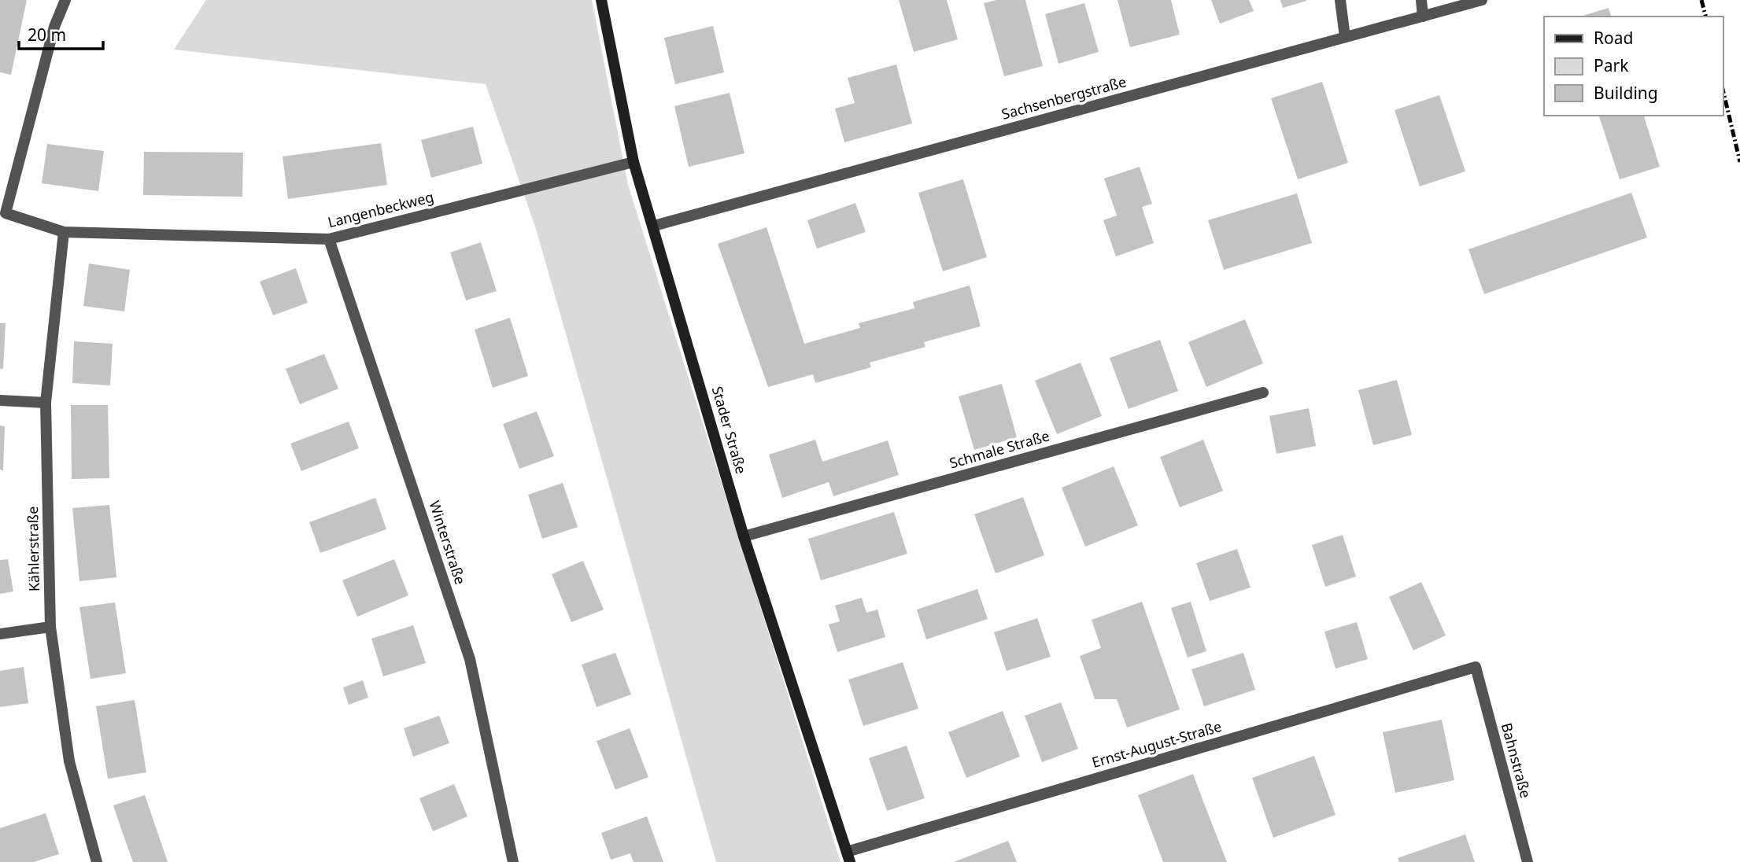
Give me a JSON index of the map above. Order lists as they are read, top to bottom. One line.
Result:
{"streets":{"street":["Sachsenbergstraße","Langenbeckweg","Stader Straße","Schmale Straße","Winterstraße","Kählerstraße","Ernst-August-Straße","Bahnstraße"]},"crossings":[["Sachsenbergstraße","Stader Straße"],["Langenbeckweg","Stader Straße"],["Langenbeckweg","Winterstraße"],["Langenbeckweg","Kählerstraße"],["Stader Straße","Schmale Straße"],["Stader Straße","Ernst-August-Straße"],["Ernst-August-Straße","Bahnstraße"]],"legend":["Road","Park","Building"],"scale_bar":"20 m"}
